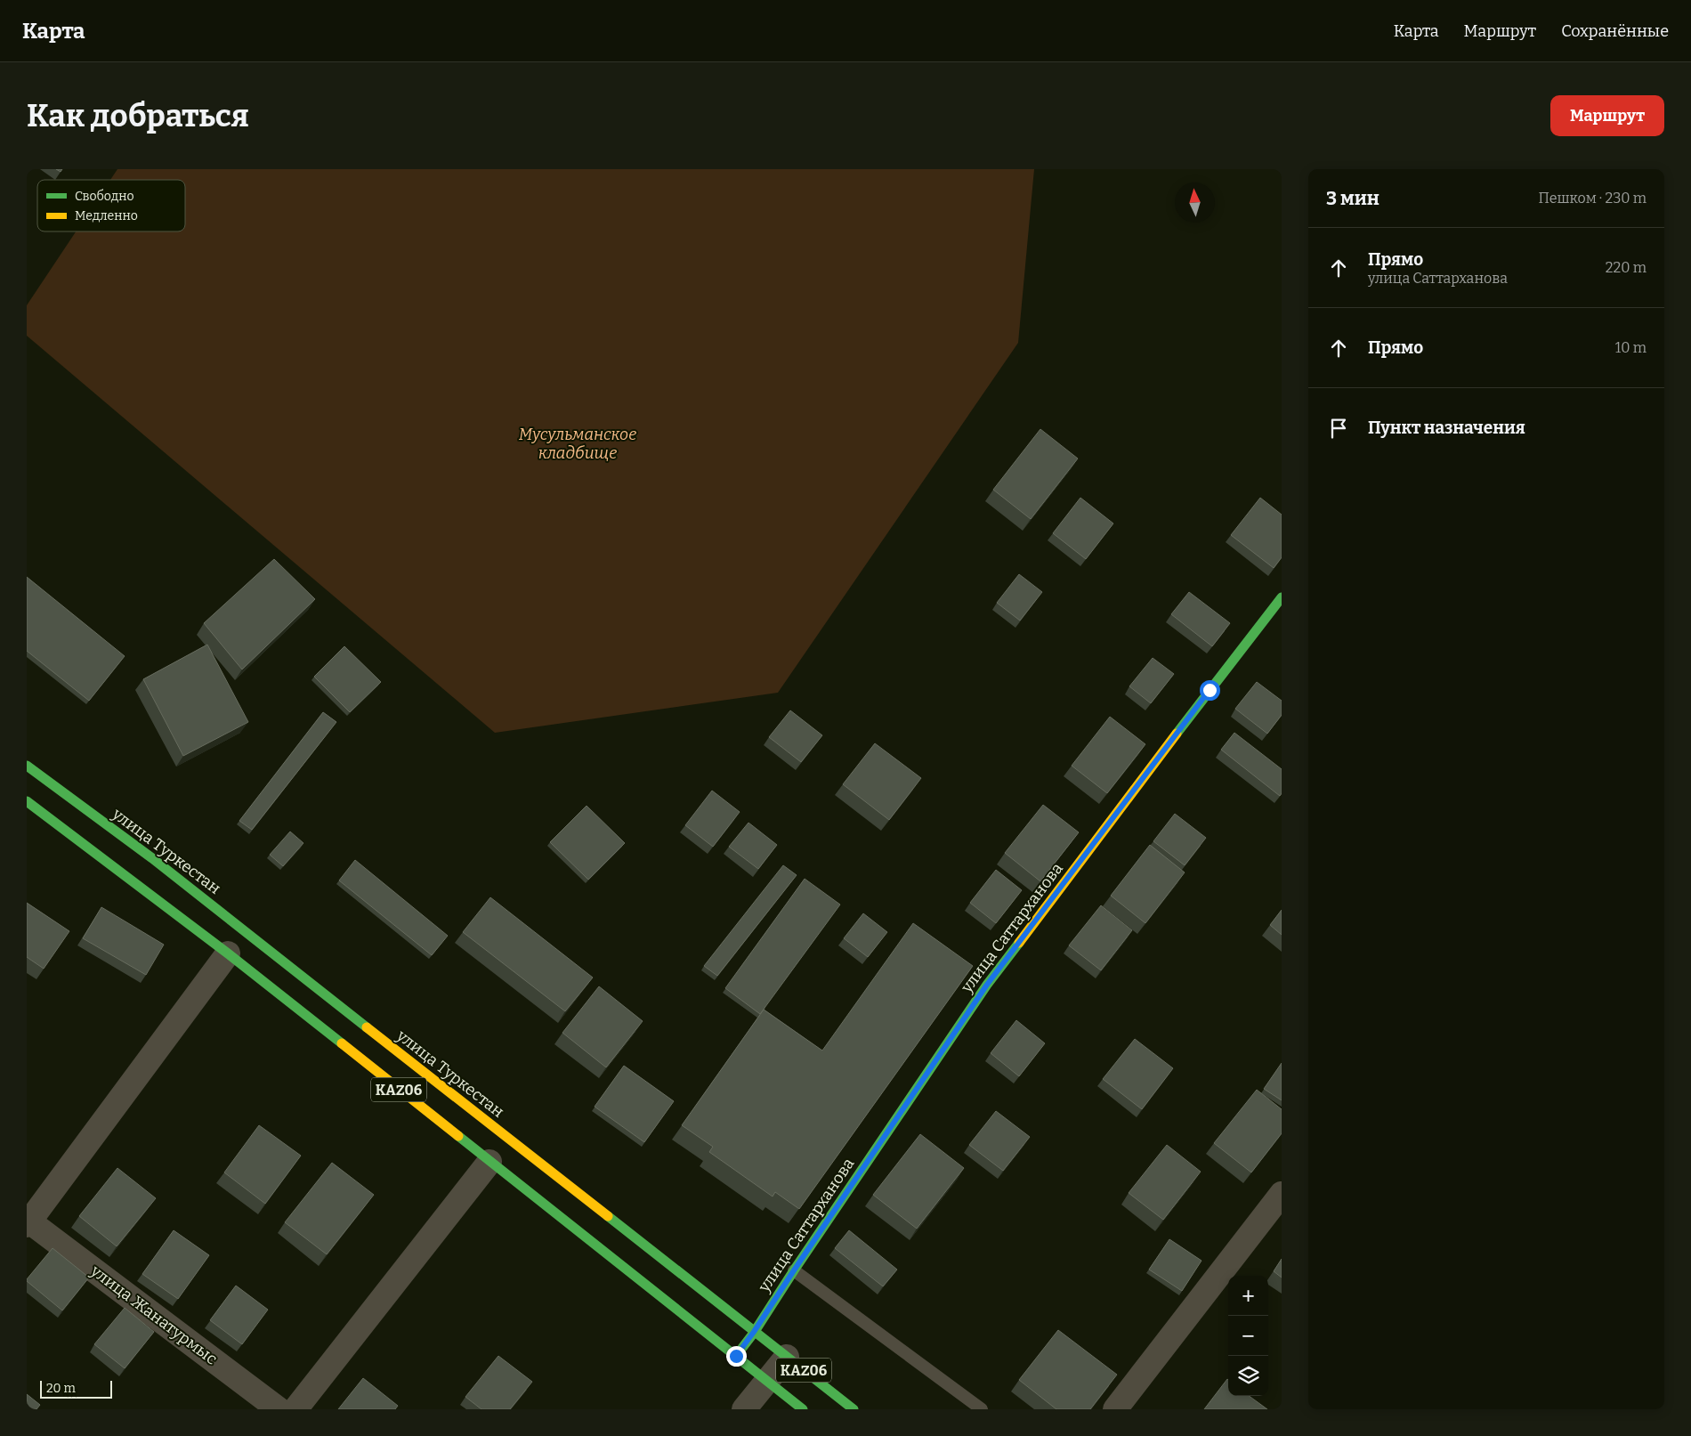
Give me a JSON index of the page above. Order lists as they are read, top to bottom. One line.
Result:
{"streets":{"main road":["улица Туркестан","улица Саттарханова","KАZ06"],"street":["улица Жанатурмыс"]},"crossings":[["улица Туркестан","улица Саттарханова"],["улица Саттарханова","KАZ06"]],"parks":["Мусульманское кладбище"],"legend":["Свободно","Медленно"],"scale_bar":"20 m","north":"top","page":{"header":"Карта","nav":["Карта","Маршрут","Сохранённые"],"buttons":"Маршрут","title":"Как добраться","heading":["3 мин","Пешком · 230 m"],"list":[["Прямо","улица Саттарханова","220 m"],["Прямо","10 m"],"Пункт назначения"],"map_buttons":["+","−"],"scale":"20 m"}}
